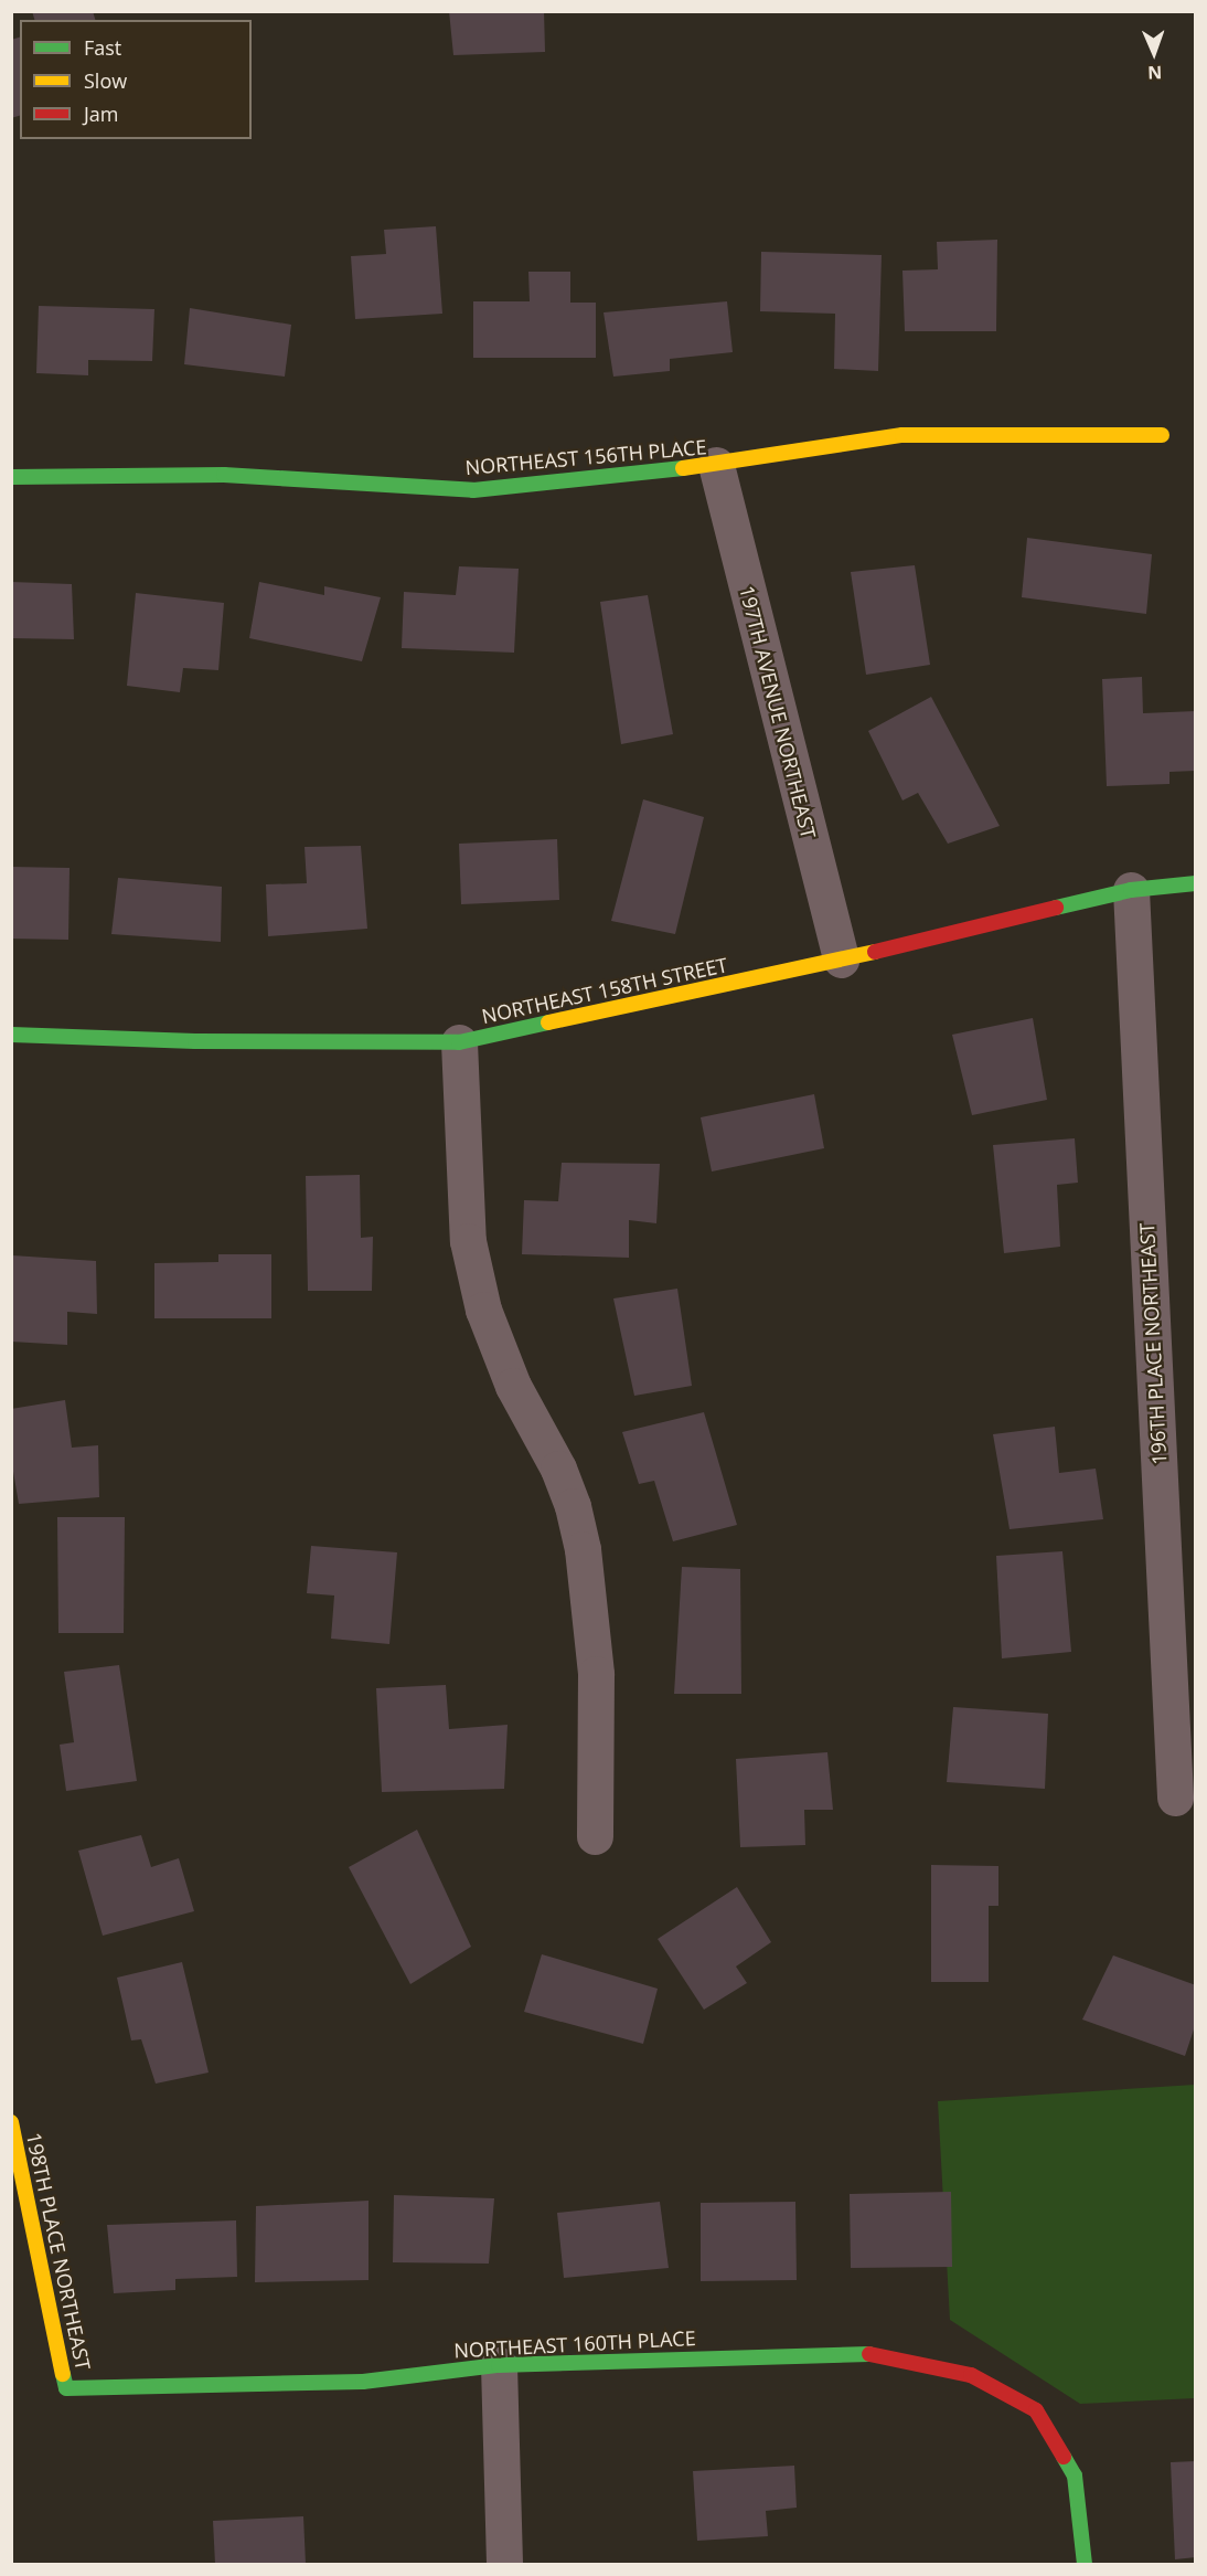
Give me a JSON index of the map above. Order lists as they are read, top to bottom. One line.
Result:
{"streets":{"street":["NORTHEAST 156TH PLACE","197TH AVENUE NORTHEAST","NORTHEAST 158TH STREET","196TH PLACE NORTHEAST","198TH PLACE NORTHEAST","NORTHEAST 160TH PLACE"]},"crossings":[["NORTHEAST 156TH PLACE","197TH AVENUE NORTHEAST"],["197TH AVENUE NORTHEAST","NORTHEAST 158TH STREET"],["NORTHEAST 158TH STREET","196TH PLACE NORTHEAST"],["198TH PLACE NORTHEAST","NORTHEAST 160TH PLACE"]],"legend":["Fast","Slow","Jam"],"north":"bottom"}
